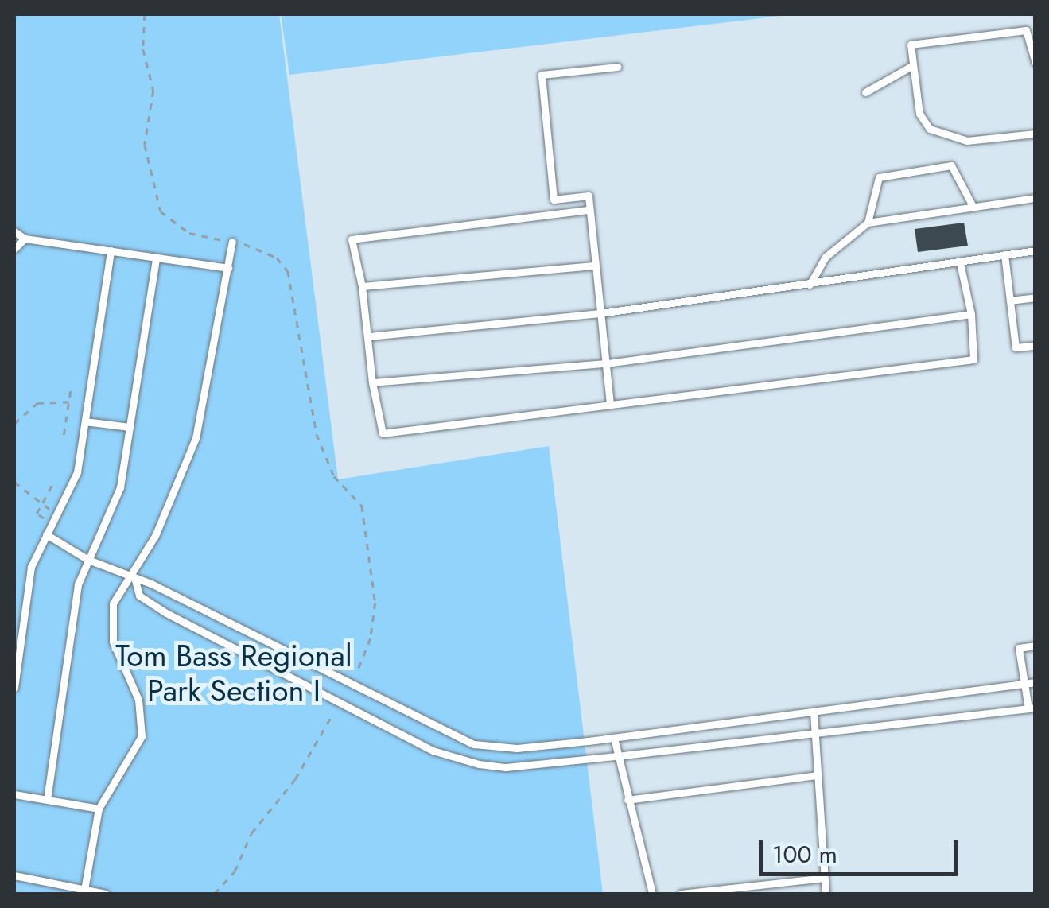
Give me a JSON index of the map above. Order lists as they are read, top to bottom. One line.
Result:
{"parks":["Tom Bass Regional Park Section I"],"scale_bar":"100 m"}
